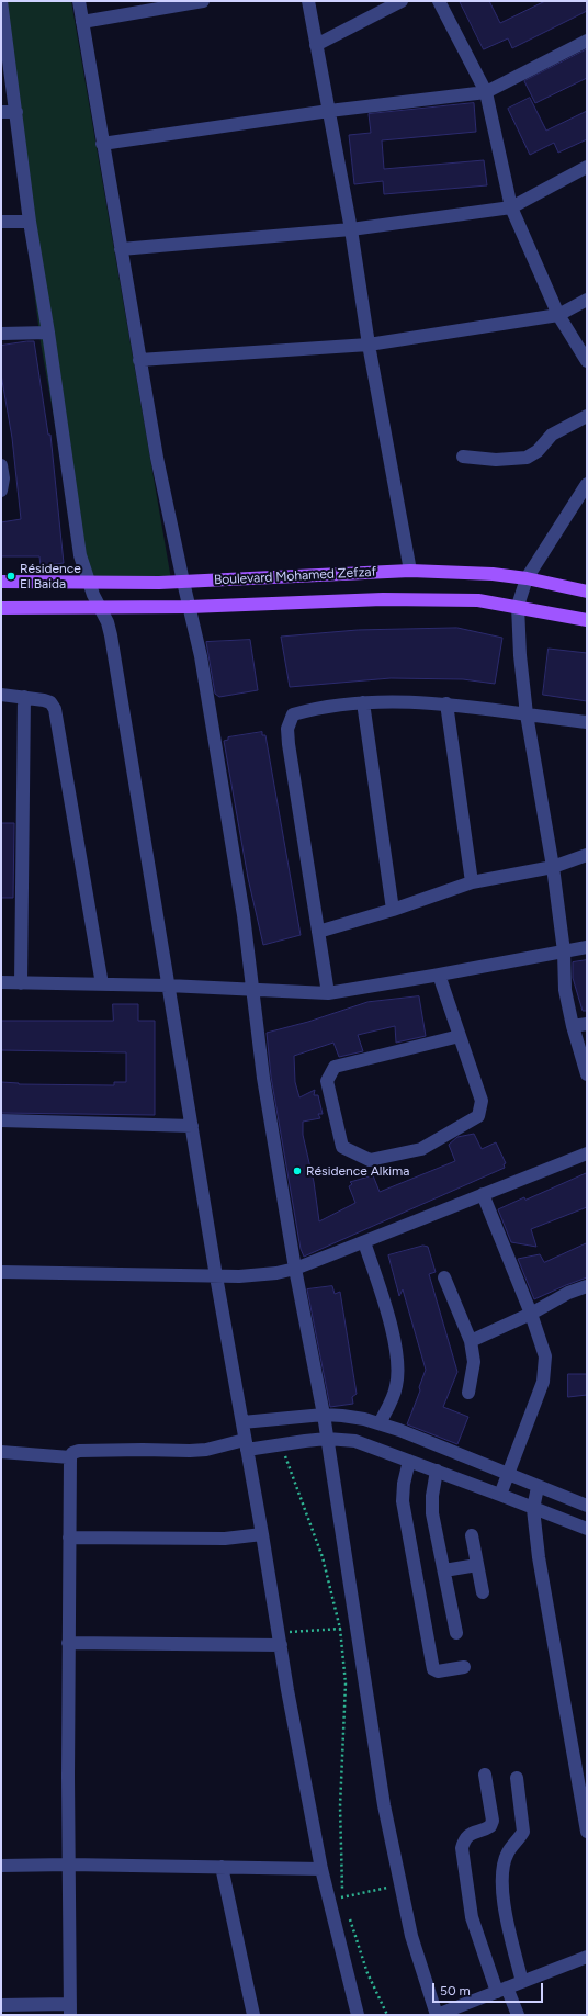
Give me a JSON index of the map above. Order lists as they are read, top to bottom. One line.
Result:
{"streets":{"main road":["Boulevard Mohamed Zefzaf"]},"places":["Résidence El Baida","Résidence Alkima"],"scale_bar":"50 m"}
